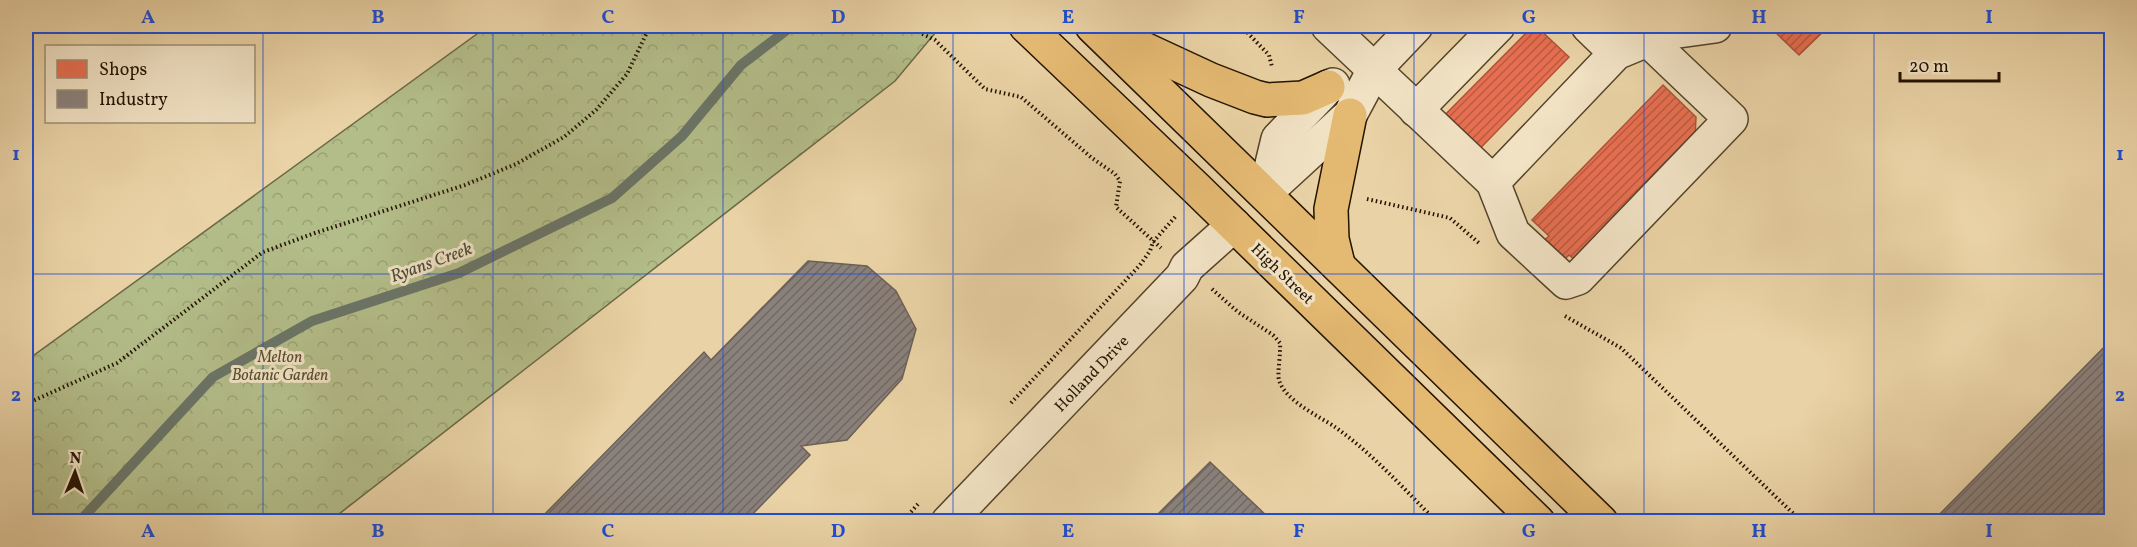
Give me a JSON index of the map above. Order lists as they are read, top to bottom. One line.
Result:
{"streets":{"main road":["High Street"],"street":["Holland Drive"]},"crossings":[["High Street","Holland Drive"]],"water":["Ryans Creek"],"parks":["Melton Botanic Garden"],"legend":["Shops","Industry"],"scale_bar":"20 m","north":"top","grid":{"columns":["A","B","C","D","E","F","G","H","I"],"rows":["1","2"]}}
